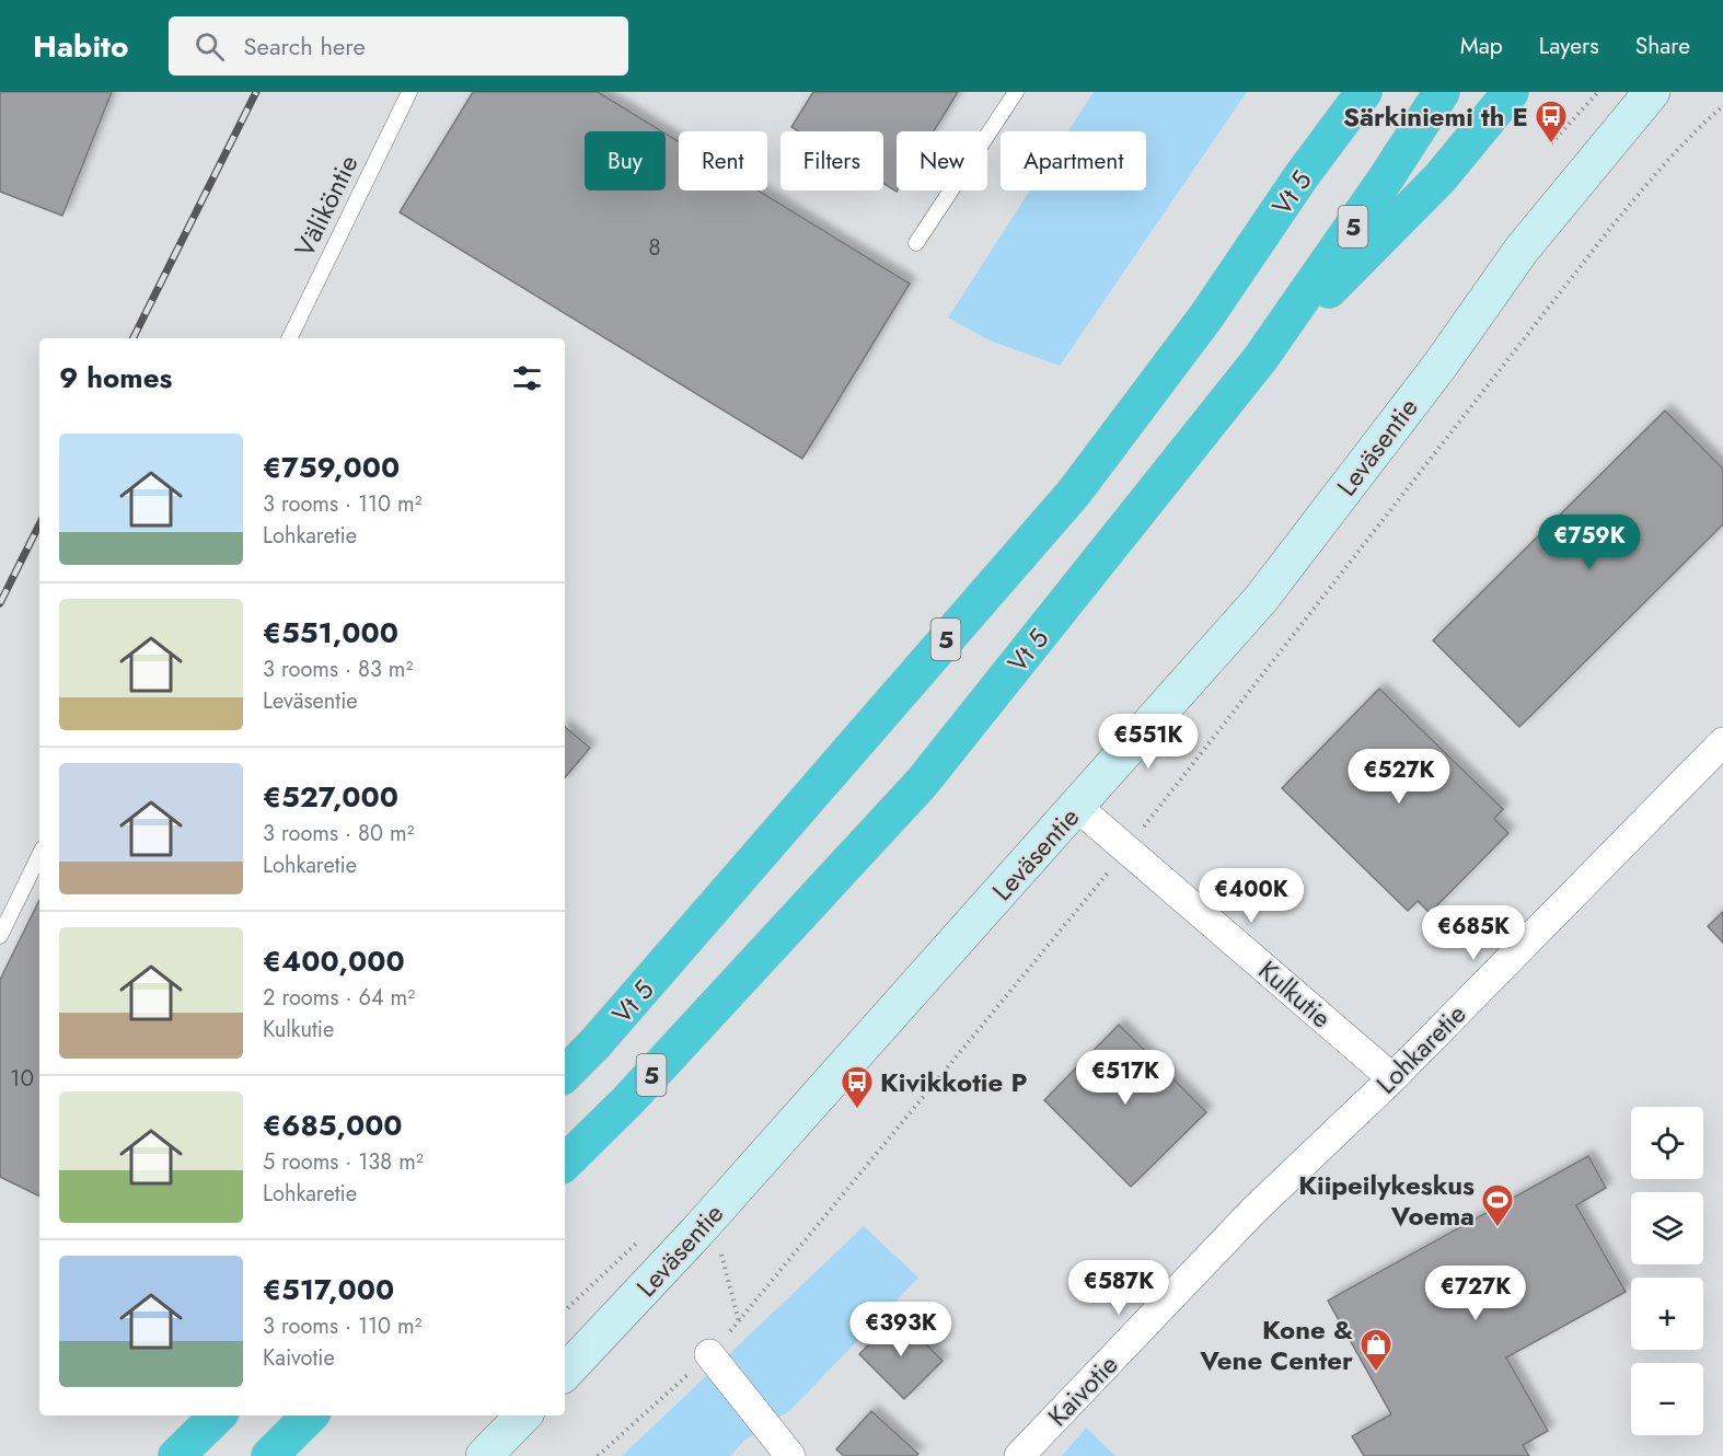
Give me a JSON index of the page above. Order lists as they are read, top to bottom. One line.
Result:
{"streets":{"highway":["Vt 5","5"],"main road":["Leväsentie"],"street":["Kulkutie","Lohkaretie","Kaivotie"],"lane":["Väliköntie"]},"crossings":[["Leväsentie","Kulkutie"],["Kulkutie","Lohkaretie"],["Lohkaretie","Kaivotie"]],"places":{"bus stop":["Särkiniemi th E","Kivikkotie P"],"sports":["Kiipeilykeskus Voema"],"shop":["Kone & Vene Center"]},"house_numbers":["8","10"],"page":{"header":"Habito","search":"Search here","nav":["Map","Layers","Share"],"chip":["Buy","Rent","Filters","New","Apartment"],"heading":"9 homes","list":[{"name":"€759,000","note":"3 rooms · 110 m² · Lohkaretie"},{"name":"€551,000","note":"3 rooms · 83 m² · Leväsentie"},{"name":"€527,000","note":"3 rooms · 80 m² · Lohkaretie"},{"name":"€400,000","note":"2 rooms · 64 m² · Kulkutie"},{"name":"€685,000","note":"5 rooms · 138 m² · Lohkaretie"},{"name":"€517,000","note":"3 rooms · 110 m² · Kaivotie"}],"price":["€759K","€551K","€527K","€400K","€685K","€517K","€587K","€727K","€393K"],"map_buttons":["+","−"]}}
